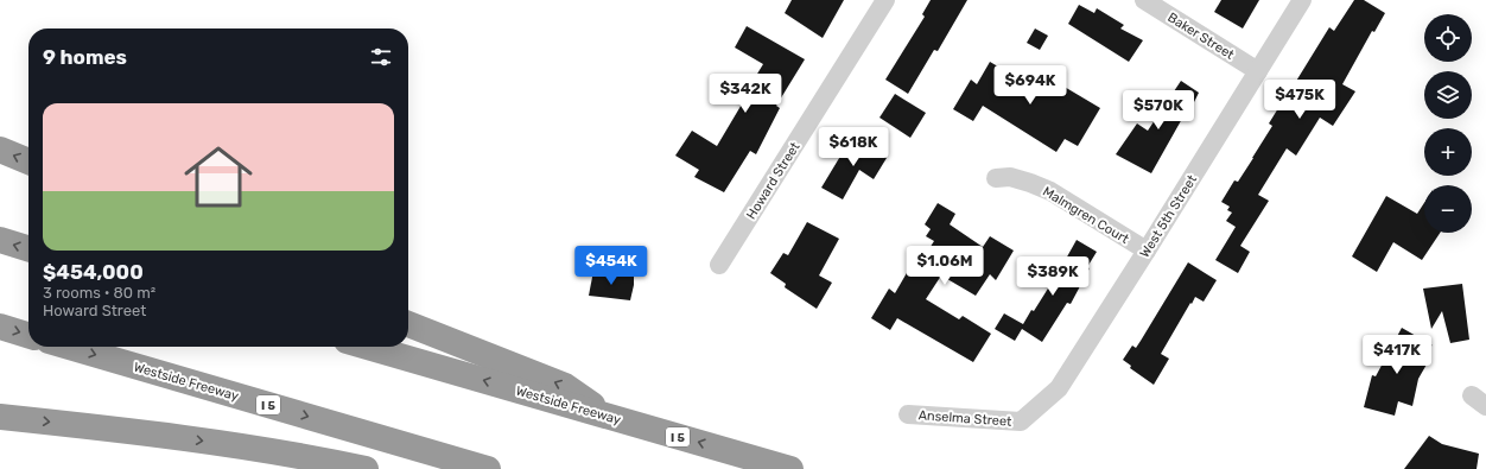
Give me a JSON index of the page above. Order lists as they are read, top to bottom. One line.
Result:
{"streets":{"highway":["Westside Freeway","I 5"],"street":["Baker Street","Howard Street","Malmgren Court","West 5th Street","Anselma Street"]},"crossings":[["Baker Street","West 5th Street"],["Malmgren Court","West 5th Street"],["West 5th Street","Anselma Street"]],"page":{"map_buttons":["+","−"],"heading":"9 homes","price":["$694K","$342K","$475K","$570K","$618K","$454K","$1.06M","$389K","$417K"],"list":[{"name":"$454,000","note":"3 rooms · 80 m² · Howard Street"}]}}
